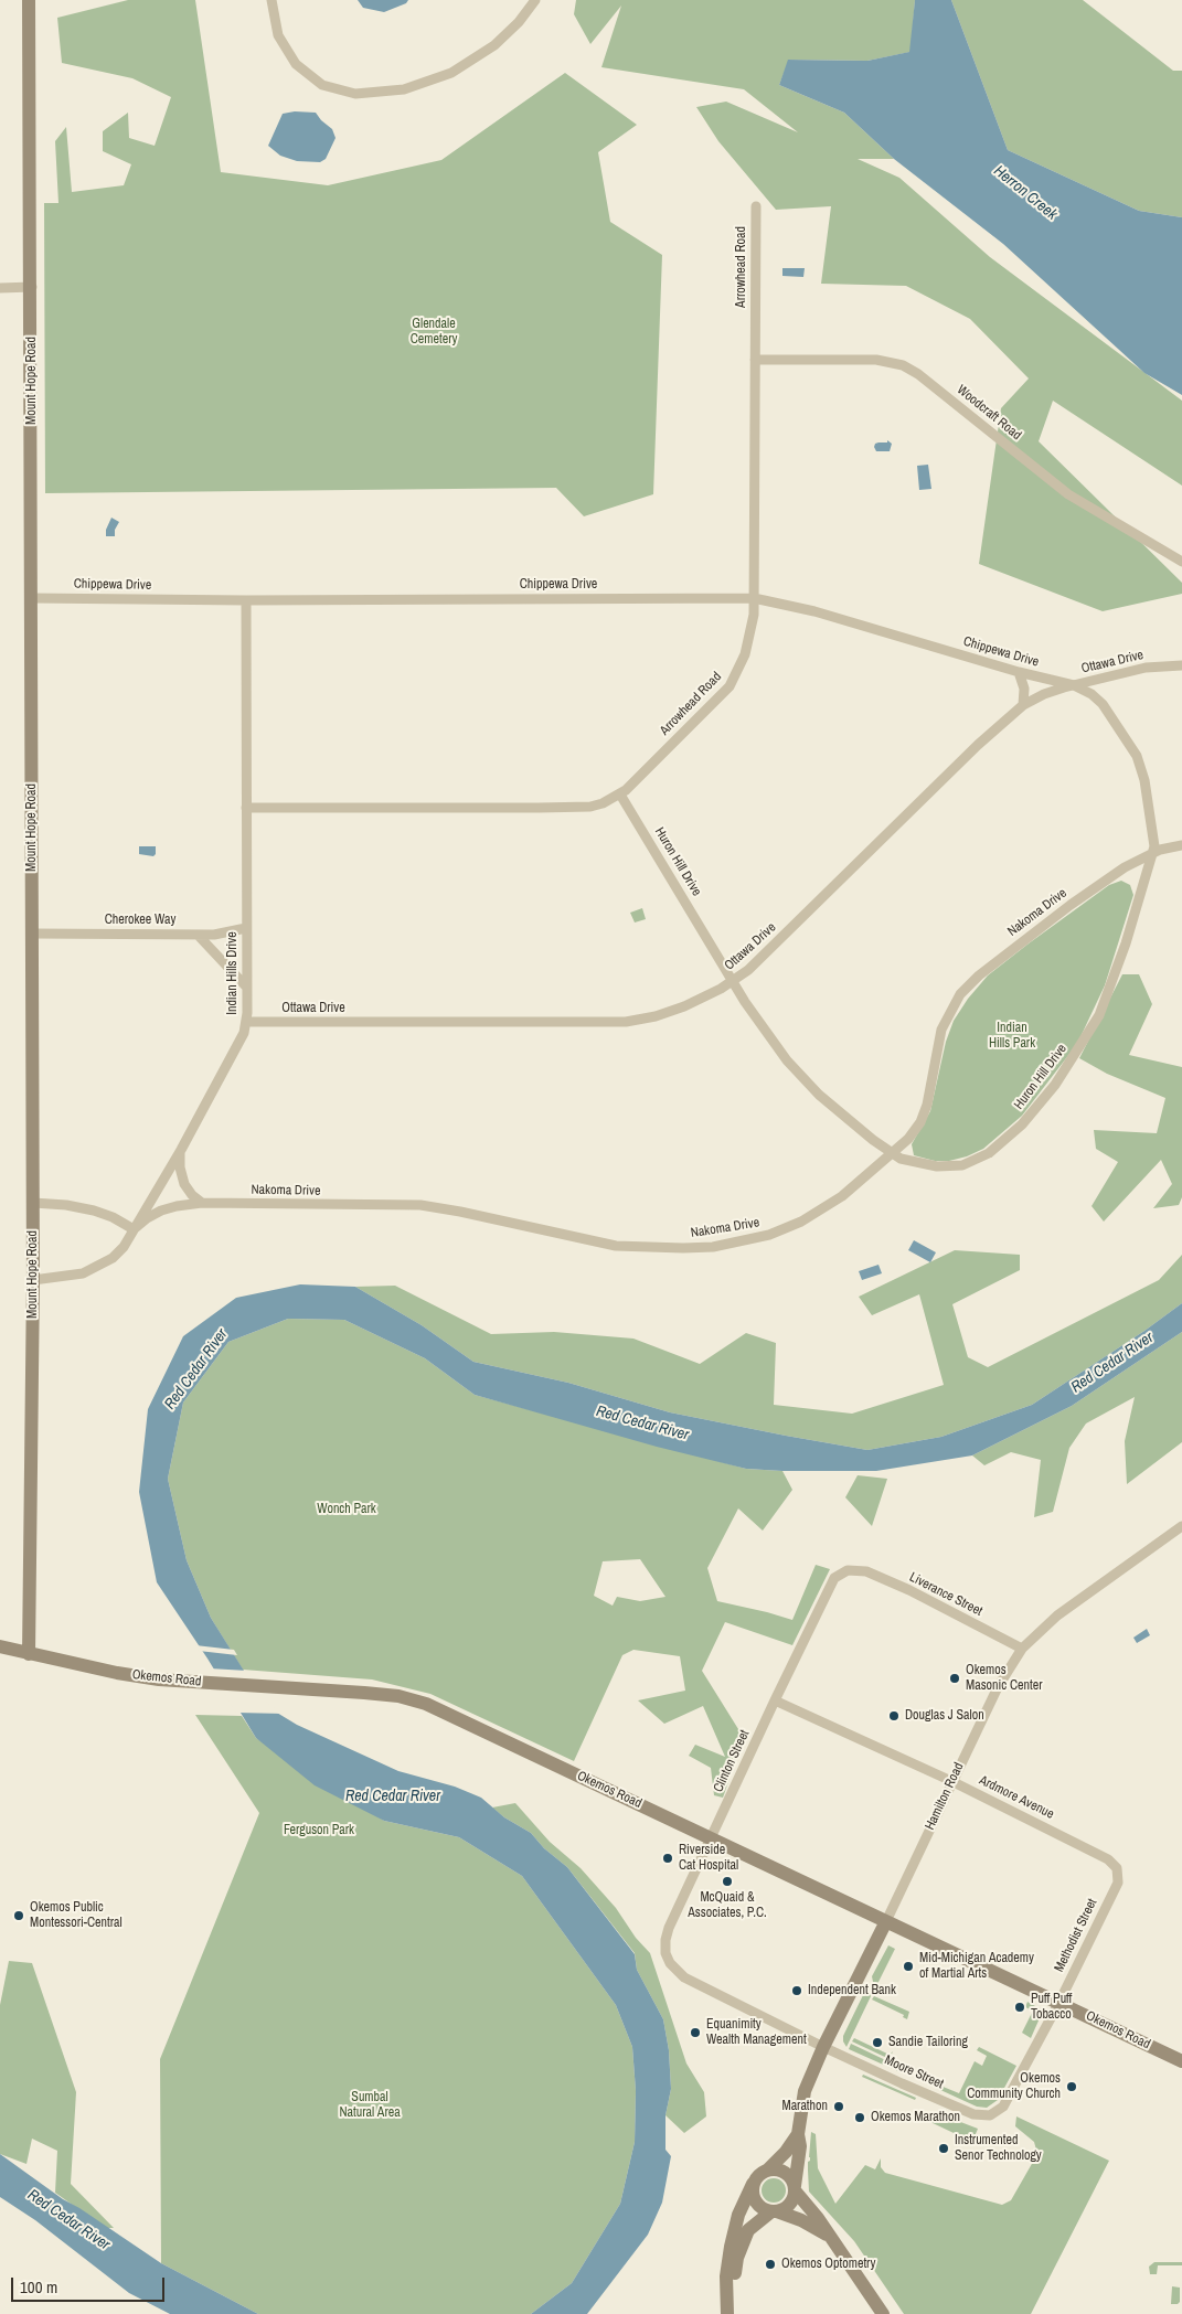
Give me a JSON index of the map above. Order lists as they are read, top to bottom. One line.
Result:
{"streets":{"street":["Arrowhead Road","Mount Hope Road","Woodcraft Road","Chippewa Drive","Ottawa Drive","Huron Hill Drive","Nakoma Drive","Cherokee Way","Indian Hills Drive","Liverance Street","Okemos Road","Clinton Street","Hamilton Road","Ardmore Avenue","Methodist Street","Moore Street"]},"crossings":[["Arrowhead Road","Woodcraft Road"],["Arrowhead Road","Chippewa Drive"],["Arrowhead Road","Huron Hill Drive"],["Arrowhead Road","Indian Hills Drive"],["Mount Hope Road","Chippewa Drive"],["Mount Hope Road","Cherokee Way"],["Mount Hope Road","Indian Hills Drive"],["Mount Hope Road","Okemos Road"],["Chippewa Drive","Ottawa Drive"],["Chippewa Drive","Huron Hill Drive"],["Chippewa Drive","Indian Hills Drive"],["Ottawa Drive","Huron Hill Drive"],["Ottawa Drive","Indian Hills Drive"],["Huron Hill Drive","Nakoma Drive"],["Nakoma Drive","Indian Hills Drive"],["Cherokee Way","Indian Hills Drive"],["Liverance Street","Clinton Street"],["Liverance Street","Hamilton Road"],["Okemos Road","Clinton Street"],["Okemos Road","Hamilton Road"],["Okemos Road","Methodist Street"],["Clinton Street","Ardmore Avenue"],["Clinton Street","Moore Street"],["Hamilton Road","Ardmore Avenue"],["Hamilton Road","Moore Street"],["Ardmore Avenue","Methodist Street"],["Methodist Street","Moore Street"]],"water":["Herron Creek","Red Cedar River"],"parks":["Glendale Cemetery","Indian Hills Park","Wonch Park","Ferguson Park","Sumbal Natural Area"],"places":["Okemos Masonic Center","Douglas J Salon","Riverside Cat Hospital","McQuaid & Associates, P.C.","Okemos Public Montessori-Central","Mid-Michigan Academy of Martial Arts","Independent Bank","Puff Puff Tobacco","Equanimity Wealth Management","Sandie Tailoring","Okemos Community Church","Marathon","Okemos Marathon","Instrumented Senor Technology","Okemos Optometry"],"scale_bar":"100 m"}
